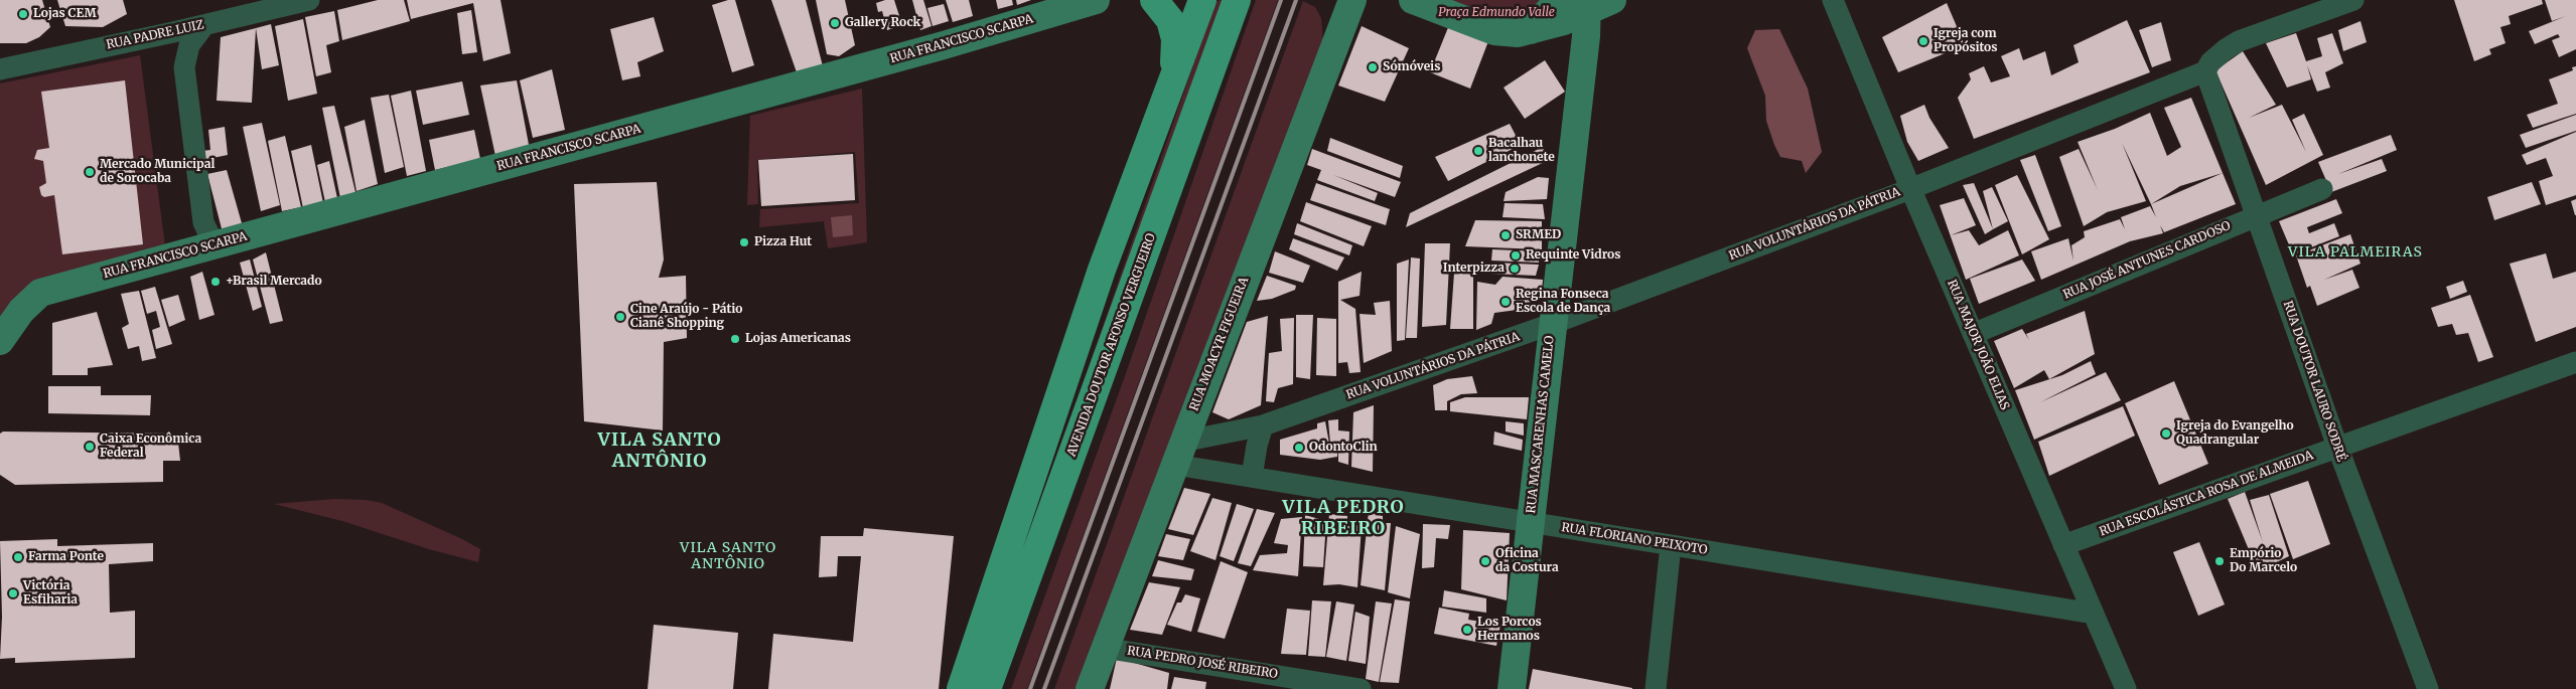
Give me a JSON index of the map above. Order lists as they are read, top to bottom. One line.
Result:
{"streets":{"main road":["RUA FRANCISCO SCARPA","RUA MOACYR FIGUEIRA","AVENIDA DOUTOR AFONSO VERGUEIRO","RUA MASCARENHAS CAMELO"],"street":["RUA PADRE LUIZ","RUA VOLUNTÁRIOS DA PÁTRIA","RUA JOSÉ ANTUNES CARDOSO","RUA MAJOR JOÃO ELIAS","RUA DOUTOR LAURO SODRÉ","RUA ESCOLÁSTICA ROSA DE ALMEIDA","RUA FLORIANO PEIXOTO","RUA PEDRO JOSÉ RIBEIRO"]},"crossings":[["RUA VOLUNTÁRIOS DA PÁTRIA","RUA MOACYR FIGUEIRA"],["RUA VOLUNTÁRIOS DA PÁTRIA","RUA MAJOR JOÃO ELIAS"],["RUA VOLUNTÁRIOS DA PÁTRIA","RUA DOUTOR LAURO SODRÉ"],["RUA VOLUNTÁRIOS DA PÁTRIA","RUA MASCARENHAS CAMELO"],["RUA VOLUNTÁRIOS DA PÁTRIA","RUA FLORIANO PEIXOTO"],["RUA JOSÉ ANTUNES CARDOSO","RUA MAJOR JOÃO ELIAS"],["RUA JOSÉ ANTUNES CARDOSO","RUA DOUTOR LAURO SODRÉ"],["RUA MOACYR FIGUEIRA","RUA FLORIANO PEIXOTO"],["RUA MOACYR FIGUEIRA","RUA PEDRO JOSÉ RIBEIRO"],["RUA MAJOR JOÃO ELIAS","RUA ESCOLÁSTICA ROSA DE ALMEIDA"],["RUA MAJOR JOÃO ELIAS","RUA FLORIANO PEIXOTO"],["RUA DOUTOR LAURO SODRÉ","RUA ESCOLÁSTICA ROSA DE ALMEIDA"],["RUA MASCARENHAS CAMELO","RUA FLORIANO PEIXOTO"]],"districts":["VILA PALMEIRAS","VILA SANTO ANTÔNIO","VILA PEDRO RIBEIRO","VILA SANTO ANTÔNIO"],"parks":["Praça Edmundo Valle"],"places":["Lojas CEM","Gallery Rock","Igreja com Propósitos","Sómóveis","Bacalhau lanchonete","Mercado Municipal de Sorocaba","SRMED","Pizza Hut","Requinte Vidros","Interpizza","+Brasil Mercado","Regina Fonseca Escola de Dança","Cine Araújo - Pátio Cianê Shopping","Lojas Americanas","Igreja do Evangelho Quadrangular","Caixa Econômica Federal","OdontoClin","Farma Ponte","Oficina da Costura","Empório Do Marcelo","Victória Esfiharia","Los Porcos Hermanos"]}
